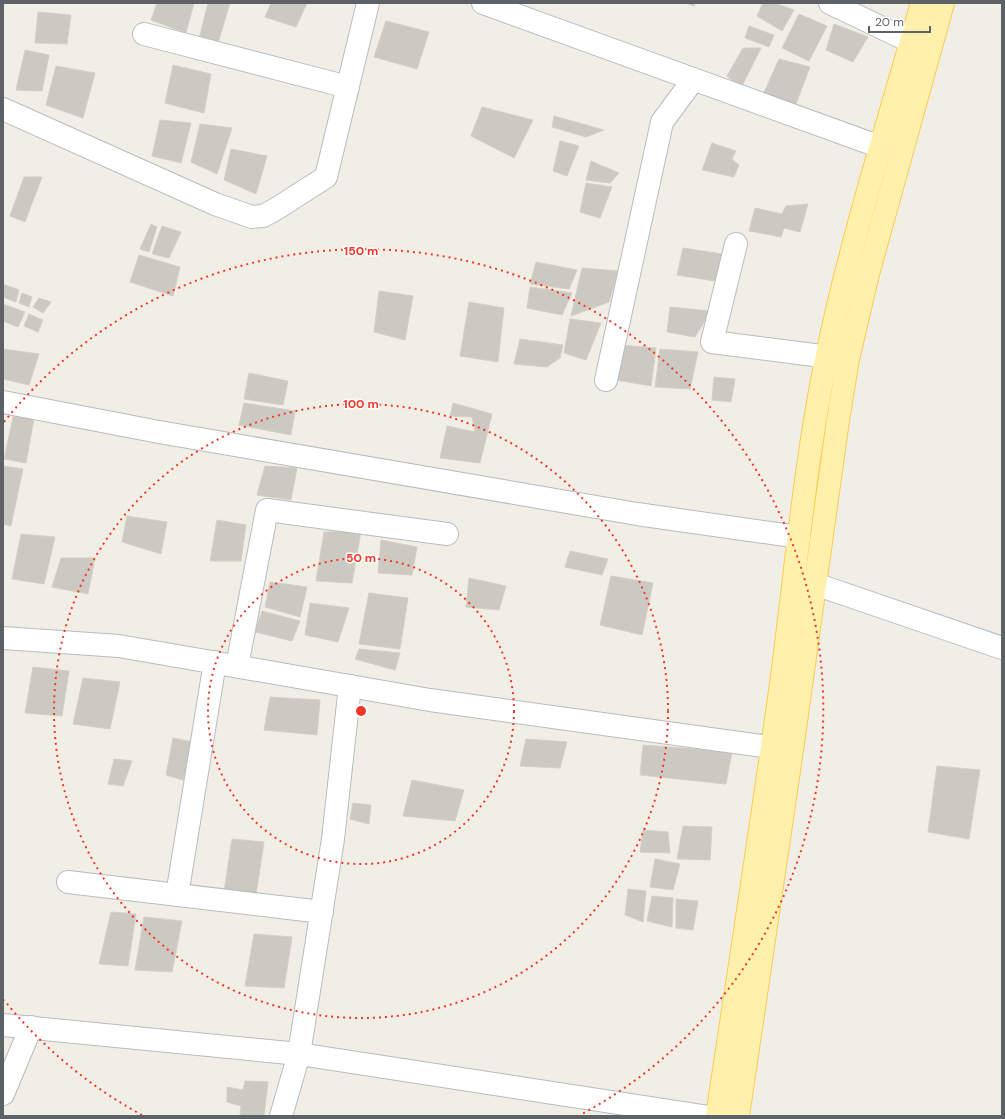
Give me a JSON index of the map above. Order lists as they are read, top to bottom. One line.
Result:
{"scale_bar":"20 m","rings":["150 m","100 m","50 m"]}
